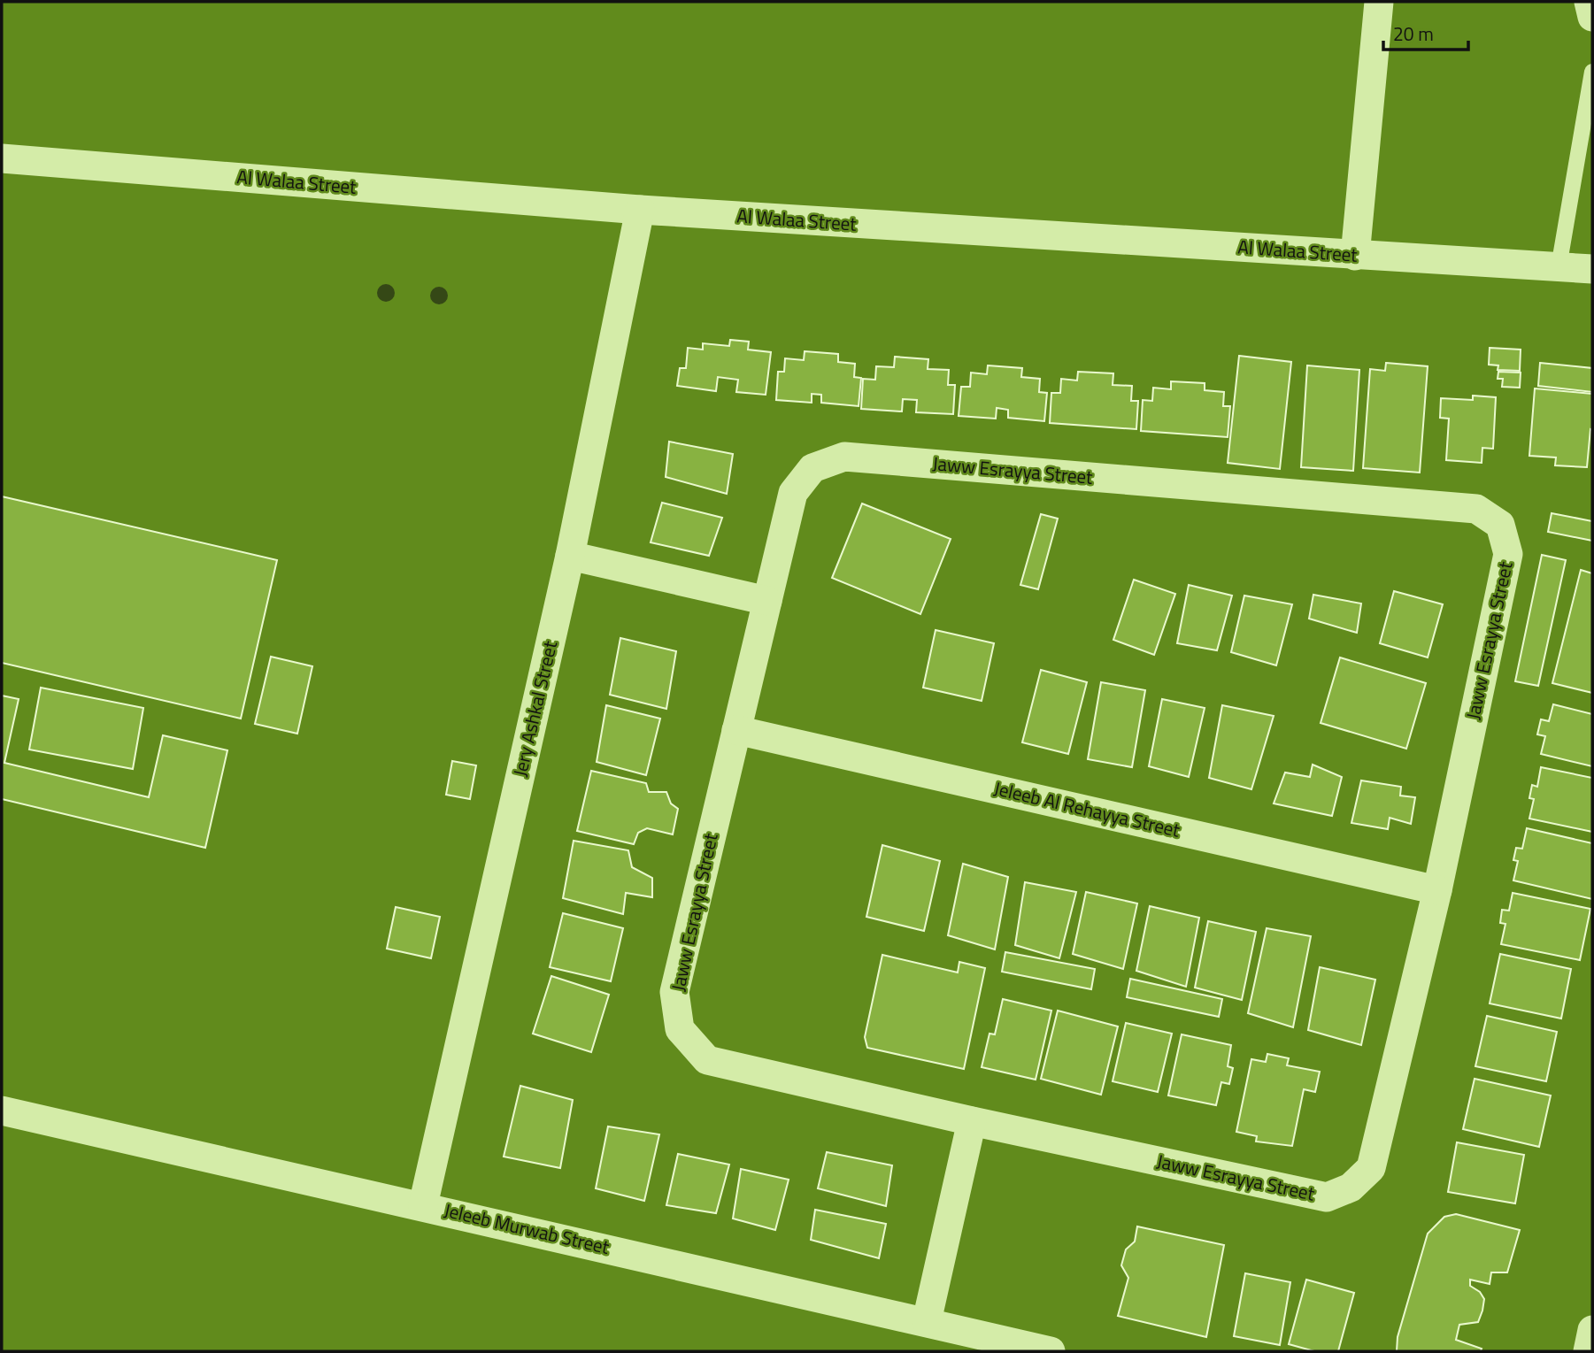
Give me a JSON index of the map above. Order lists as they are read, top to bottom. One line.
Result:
{"streets":{"street":["Al Walaa Street","Jaww Esrayya Street","Jery Ashkal Street","Jeleeb Al Rehayya Street","Jeleeb Murwab Street"]},"crossings":[["Al Walaa Street","Jery Ashkal Street"],["Jaww Esrayya Street","Jeleeb Al Rehayya Street"],["Jery Ashkal Street","Jeleeb Murwab Street"]],"scale_bar":"20 m"}
